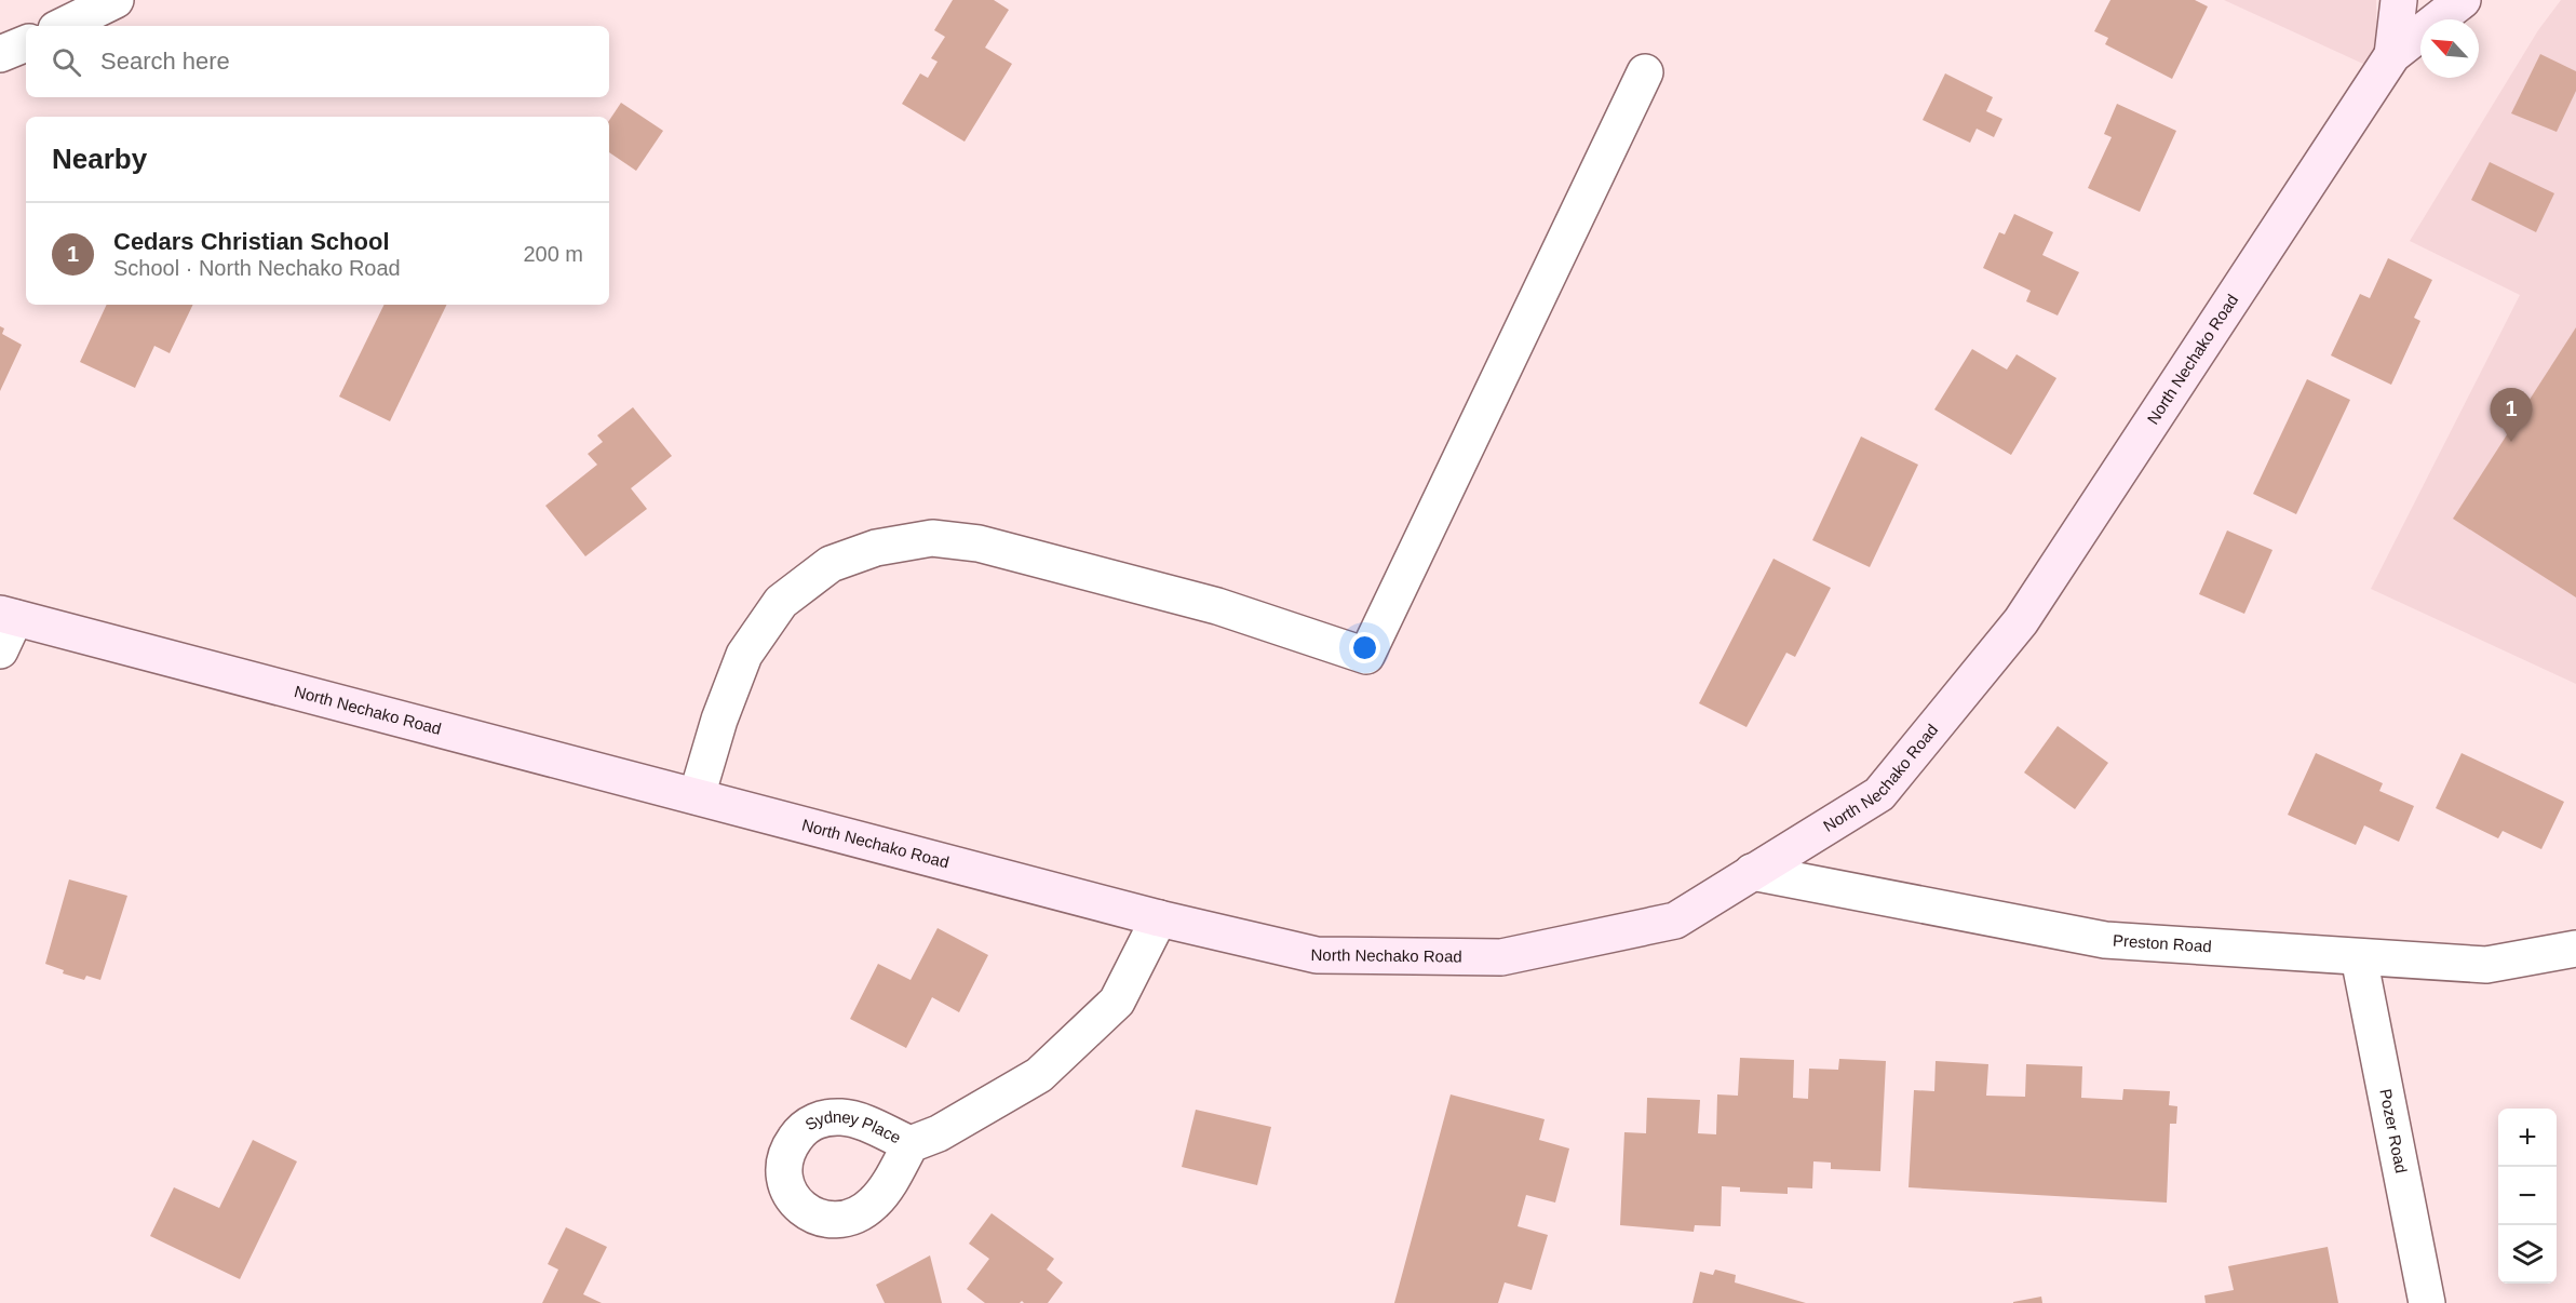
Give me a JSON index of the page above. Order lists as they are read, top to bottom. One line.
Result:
{"streets":{"main road":["North Nechako Road"],"street":["Preston Road","Pozer Road","Sydney Place"]},"crossings":[["North Nechako Road","Preston Road"],["North Nechako Road","Sydney Place"],["Preston Road","Pozer Road"]],"north":"top left","page":{"search":"Search here","heading":"Nearby","list":[{"mark":"1","name":"Cedars Christian School","note":"School · North Nechako Road","value":"200 m"}],"pins":"1","map_buttons":["+","−"]}}
